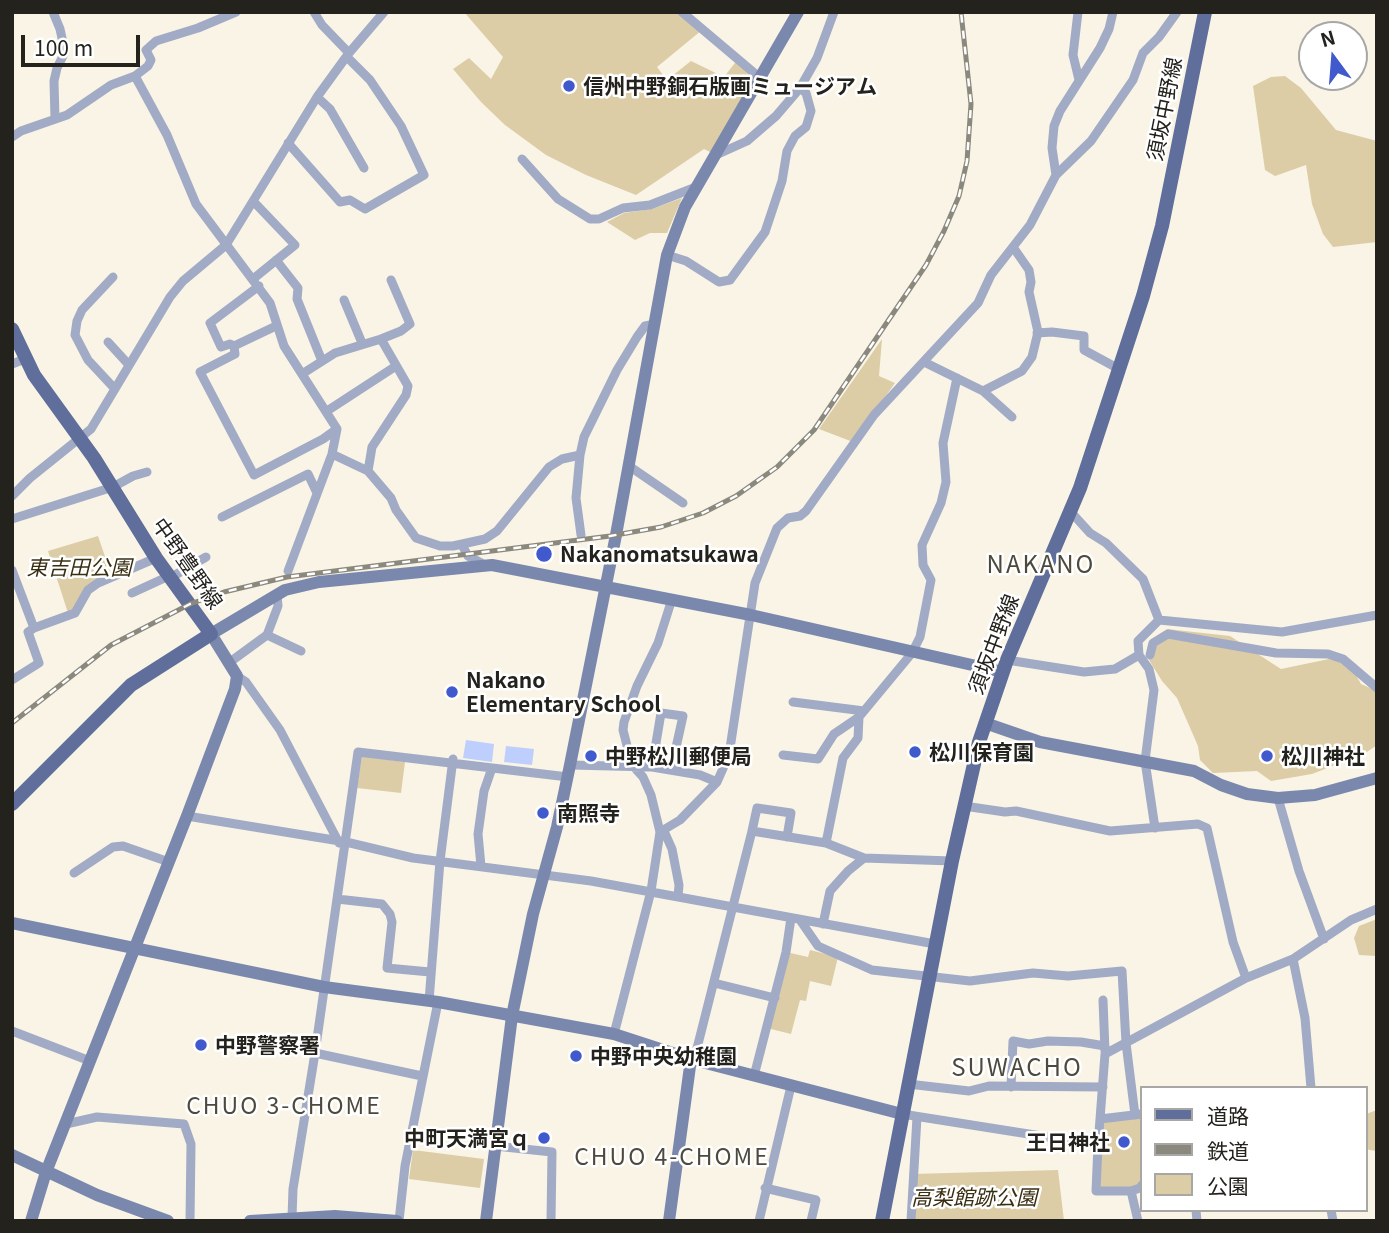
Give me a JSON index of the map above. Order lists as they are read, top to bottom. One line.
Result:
{"streets":{"main road":["須坂中野線","中野豊野線"]},"districts":["NAKANO","SUWACHO","CHUO 3-CHOME","CHUO 4-CHOME"],"parks":["東吉田公園","高梨館跡公園"],"places":["信州中野銅石版画ミュージアム","Nakanomatsukawa","Nakano Elementary School","松川保育園","中野松川郵便局","松川神社","南照寺","中野警察署","中野中央幼稚園","中町天満宮ｑ","王日神社"],"legend":["道路","鉄道","公園"],"scale_bar":"100 m","north":"top"}
